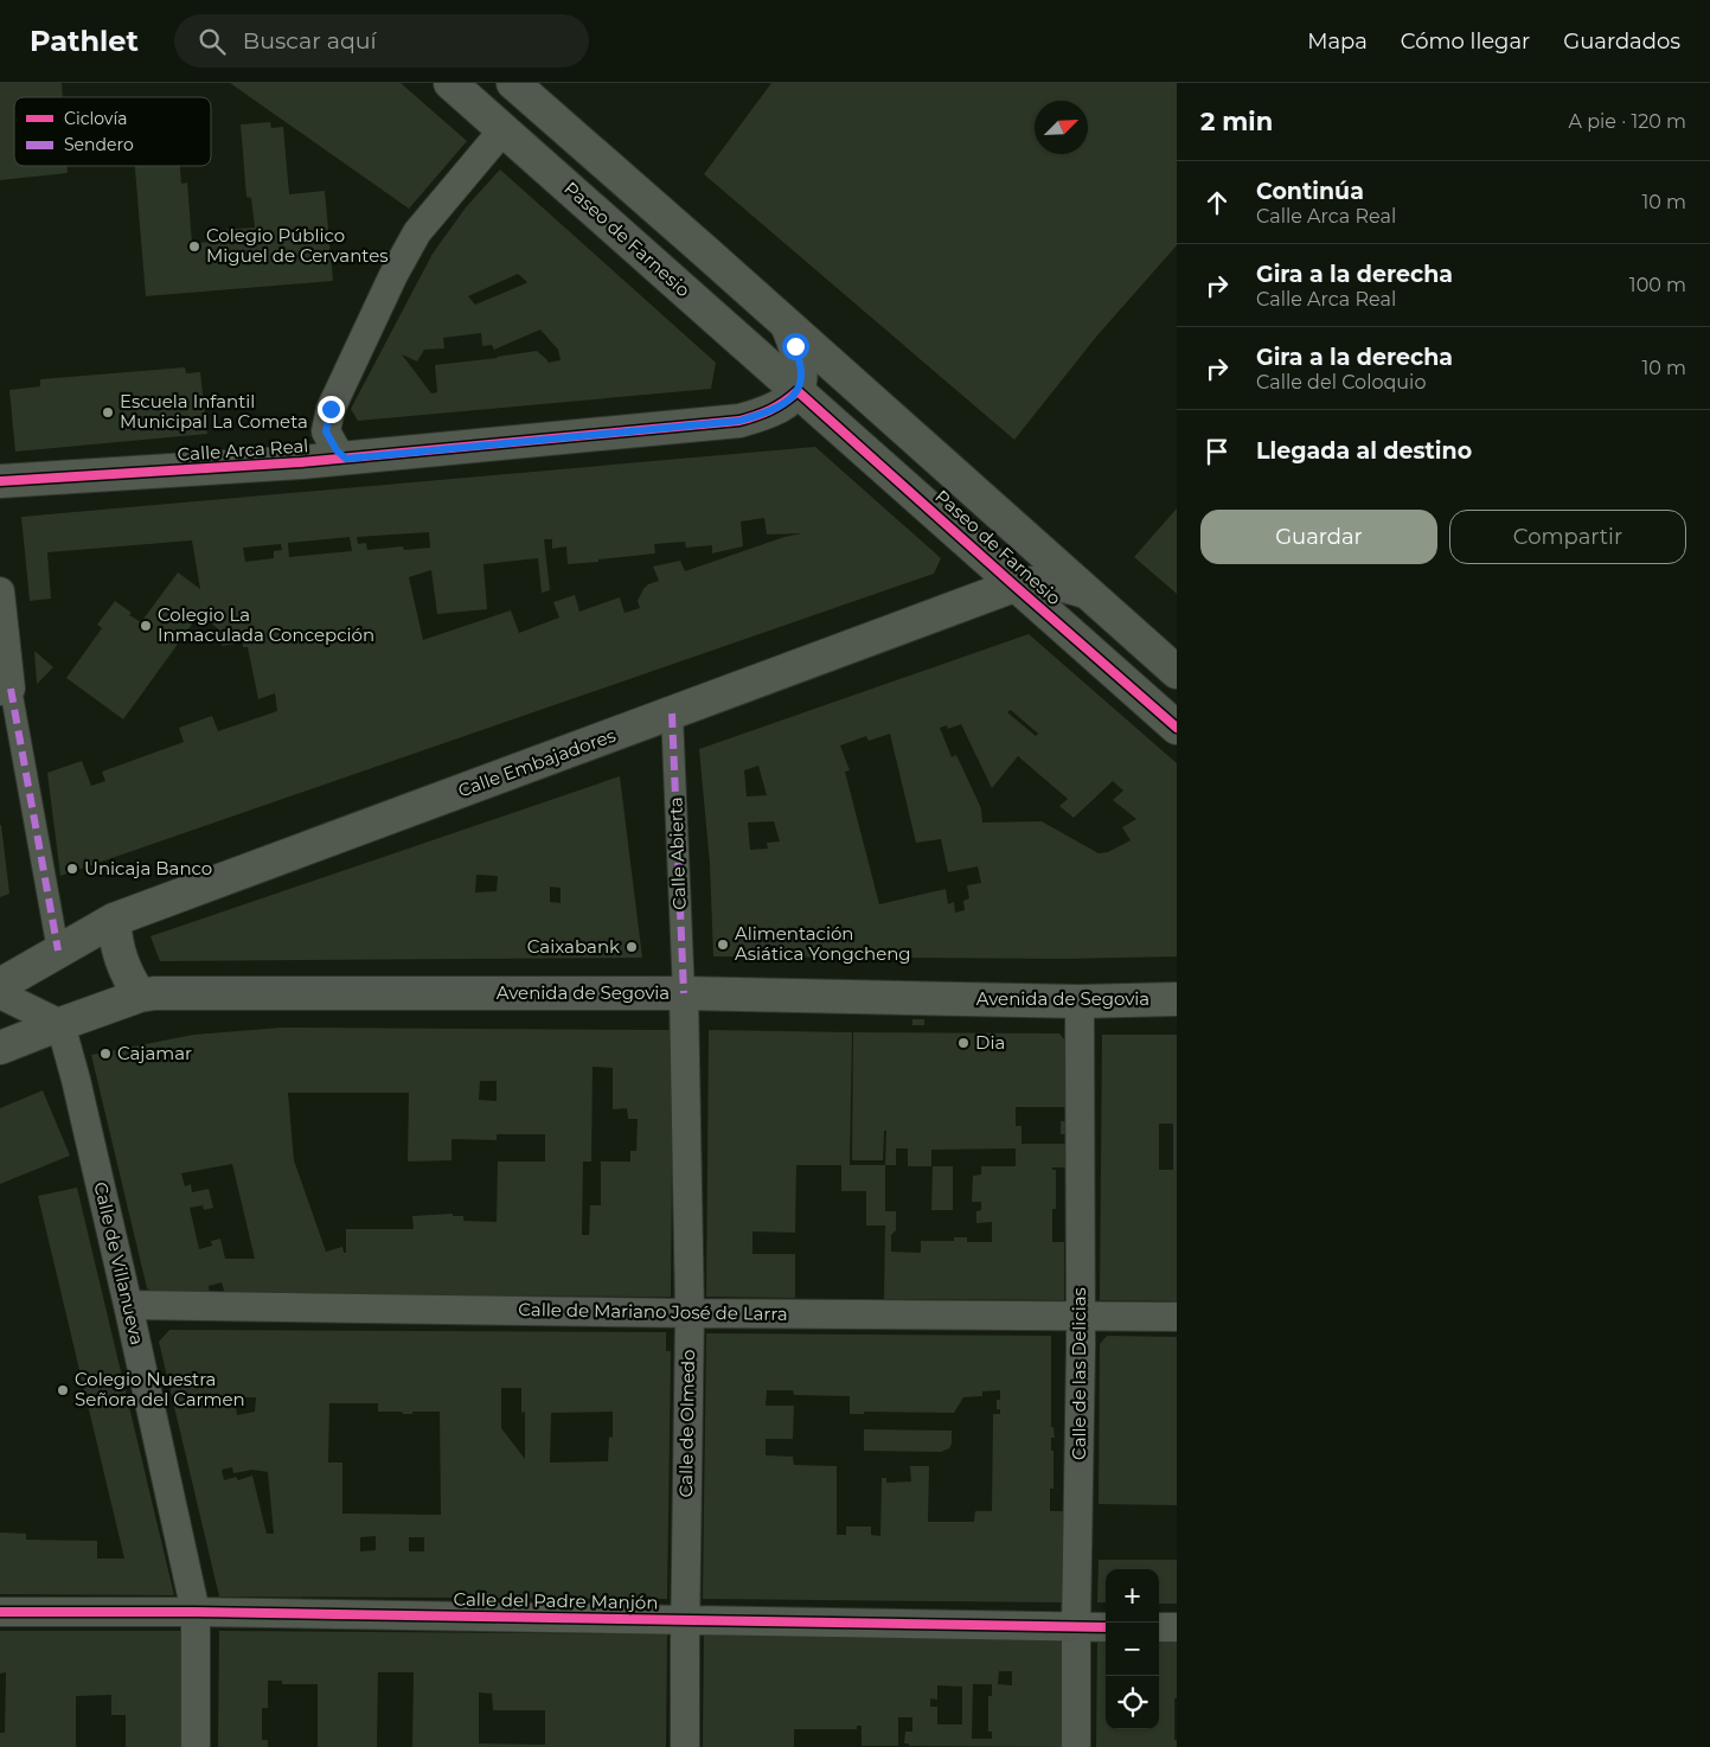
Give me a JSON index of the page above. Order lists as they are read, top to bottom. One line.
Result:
{"streets":{"main road":["Paseo de Farnesio","Calle Arca Real","Calle Embajadores","Avenida de Segovia"],"street":["Calle Abierta","Calle de Villanueva","Calle de Mariano José de Larra","Calle de las Delicias","Calle de Olmedo","Calle del Padre Manjón"]},"crossings":[["Paseo de Farnesio","Calle Arca Real"],["Paseo de Farnesio","Calle Embajadores"],["Calle Embajadores","Calle Abierta"],["Calle Abierta","Avenida de Segovia"],["Calle Abierta","Calle de Olmedo"],["Avenida de Segovia","Calle de Villanueva"],["Avenida de Segovia","Calle de las Delicias"],["Avenida de Segovia","Calle de Olmedo"],["Calle de Villanueva","Calle de Mariano José de Larra"],["Calle de Villanueva","Calle del Padre Manjón"],["Calle de Mariano José de Larra","Calle de las Delicias"],["Calle de Mariano José de Larra","Calle de Olmedo"],["Calle de las Delicias","Calle del Padre Manjón"],["Calle de Olmedo","Calle del Padre Manjón"]],"places":["Colegio Público Miguel de Cervantes","Escuela Infantil Municipal La Cometa","Colegio La Inmaculada Concepción","Unicaja Banco","Alimentación Asiática Yongcheng","Caixabank","Dia","Cajamar","Colegio Nuestra Señora del Carmen"],"legend":["Ciclovía","Sendero"],"north":"top right","page":{"header":"Pathlet","search":"Buscar aquí","nav":["Mapa","Cómo llegar","Guardados"],"heading":["2 min","A pie · 120 m"],"list":[["Continúa","Calle Arca Real","10 m"],["Gira a la derecha","Calle Arca Real","100 m"],["Gira a la derecha","Calle del Coloquio","10 m"],"Llegada al destino"],"buttons":["Guardar","Compartir"],"map_buttons":["+","−"]}}
